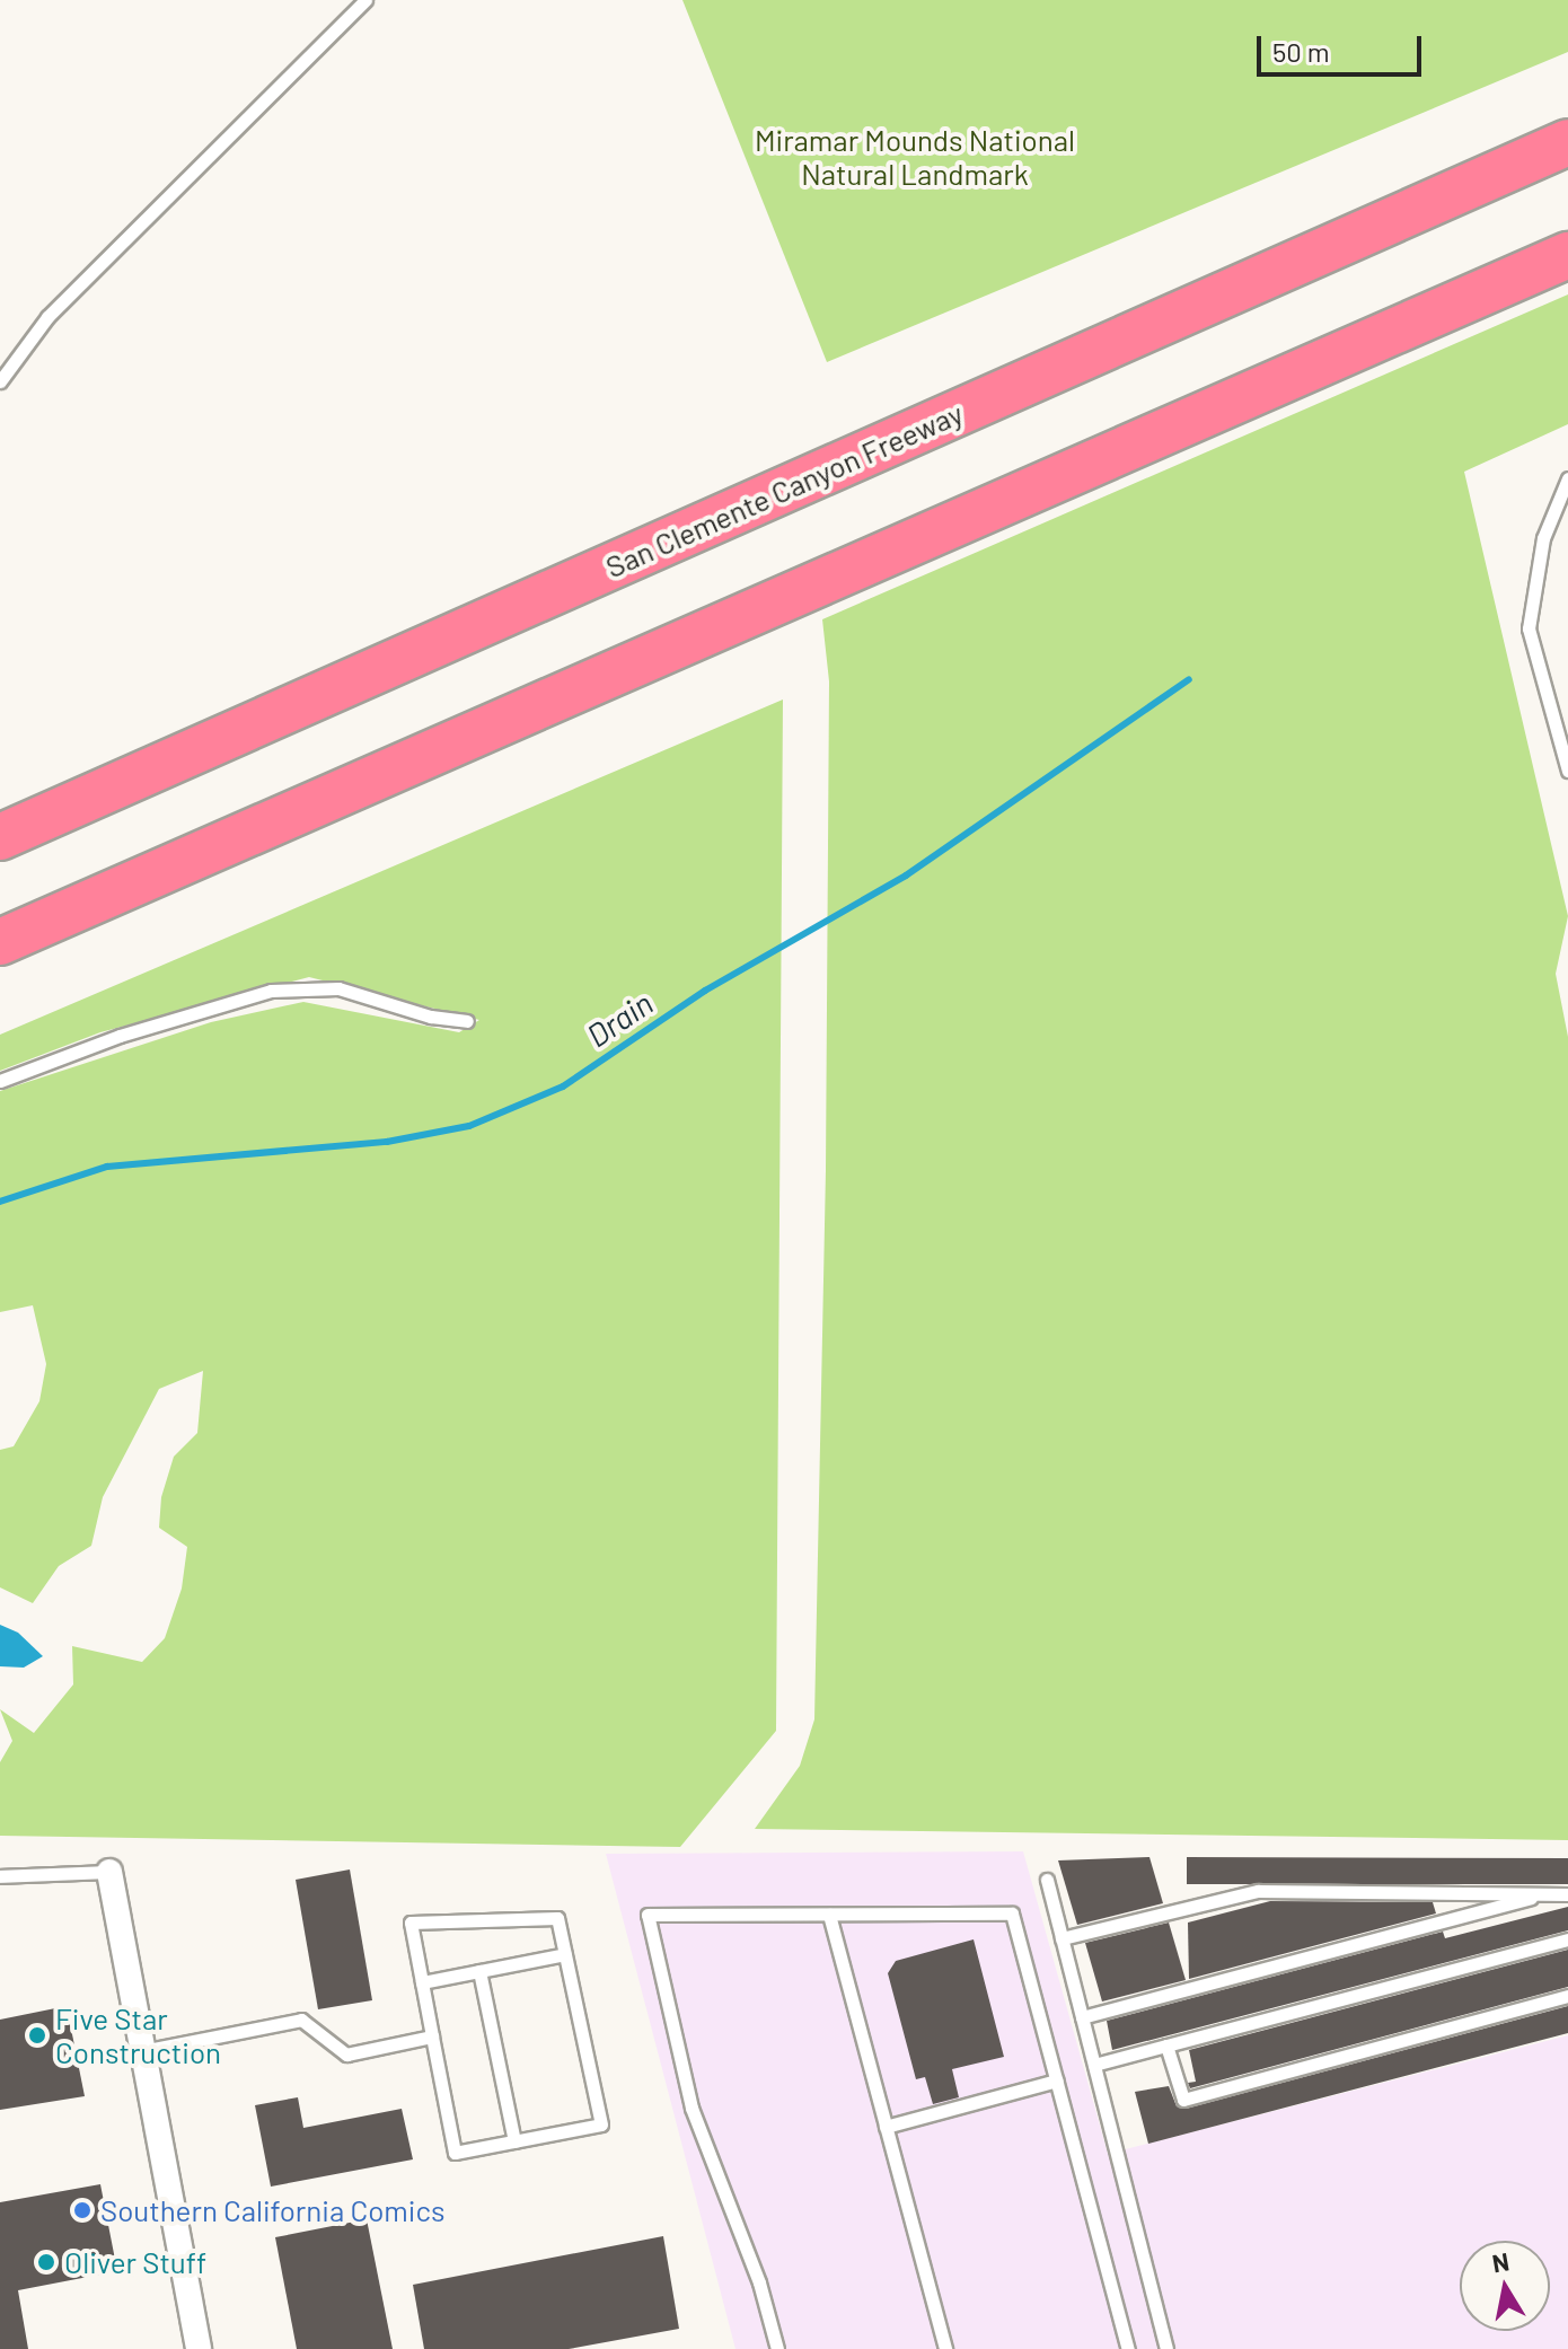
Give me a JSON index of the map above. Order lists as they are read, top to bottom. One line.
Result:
{"streets":{"highway":["San Clemente Canyon Freeway"]},"water":["Drain"],"parks":["Miramar Mounds National Natural Landmark"],"places":["Five Star Construction","Southern California Comics","Oliver Stuff"],"scale_bar":"50 m","north":"top"}
